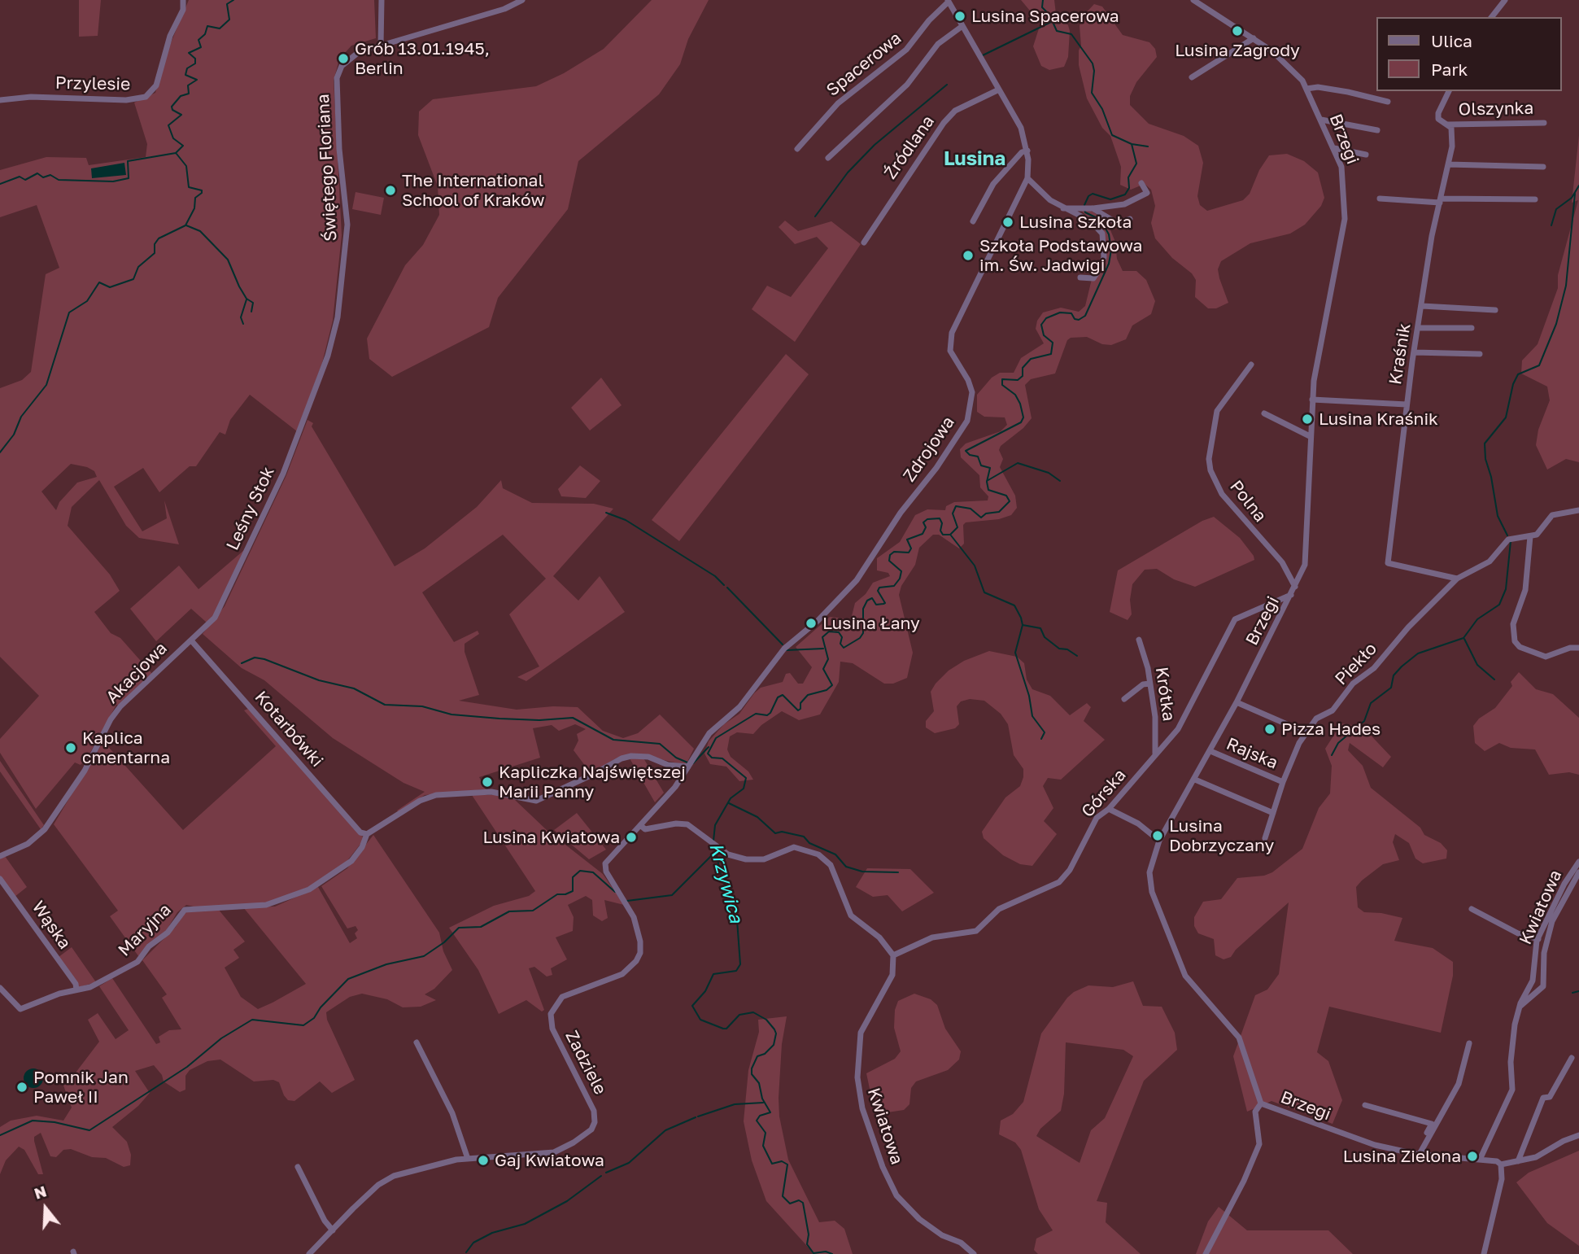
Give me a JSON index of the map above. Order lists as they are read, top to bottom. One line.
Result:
{"streets":{"street":["Spacerowa","Przylesie","Olszynka","Brzegi","Źródlana","Świętego Floriana","Kraśnik","Zdrojowa","Polna","Leśny Stok","Piekło","Akacjowa","Krótka","Kotarbówki","Rajska","Górska","Kwiatowa","Wąska","Maryjna","Zadziele"]},"crossings":[["Spacerowa","Zdrojowa"],["Olszynka","Kraśnik"],["Brzegi","Polna"],["Brzegi","Rajska"],["Brzegi","Górska"],["Brzegi","Kwiatowa"],["Źródlana","Zdrojowa"],["Świętego Floriana","Leśny Stok"],["Kraśnik","Piekło"],["Zdrojowa","Zadziele"],["Leśny Stok","Akacjowa"],["Leśny Stok","Kotarbówki"],["Piekło","Rajska"],["Akacjowa","Kotarbówki"],["Krótka","Górska"],["Kotarbówki","Maryjna"],["Górska","Kwiatowa"],["Wąska","Maryjna"]],"districts":["Lusina"],"water":["Krzywica"],"places":["Lusina Spacerowa","Lusina Zagrody","Grób 13.01.1945, Berlin","The International School of Kraków","Lusina Szkoła","Szkoła Podstawowa im. Św. Jadwigi","Lusina Kraśnik","Lusina Łany","Pizza Hades","Kaplica cmentarna","Kapliczka Najświętszej Marii Panny","Lusina Dobrzyczany","Lusina Kwiatowa","Pomnik Jan Paweł II","Lusina Zielona","Gaj Kwiatowa"],"legend":["Ulica","Park"],"north":"top"}
